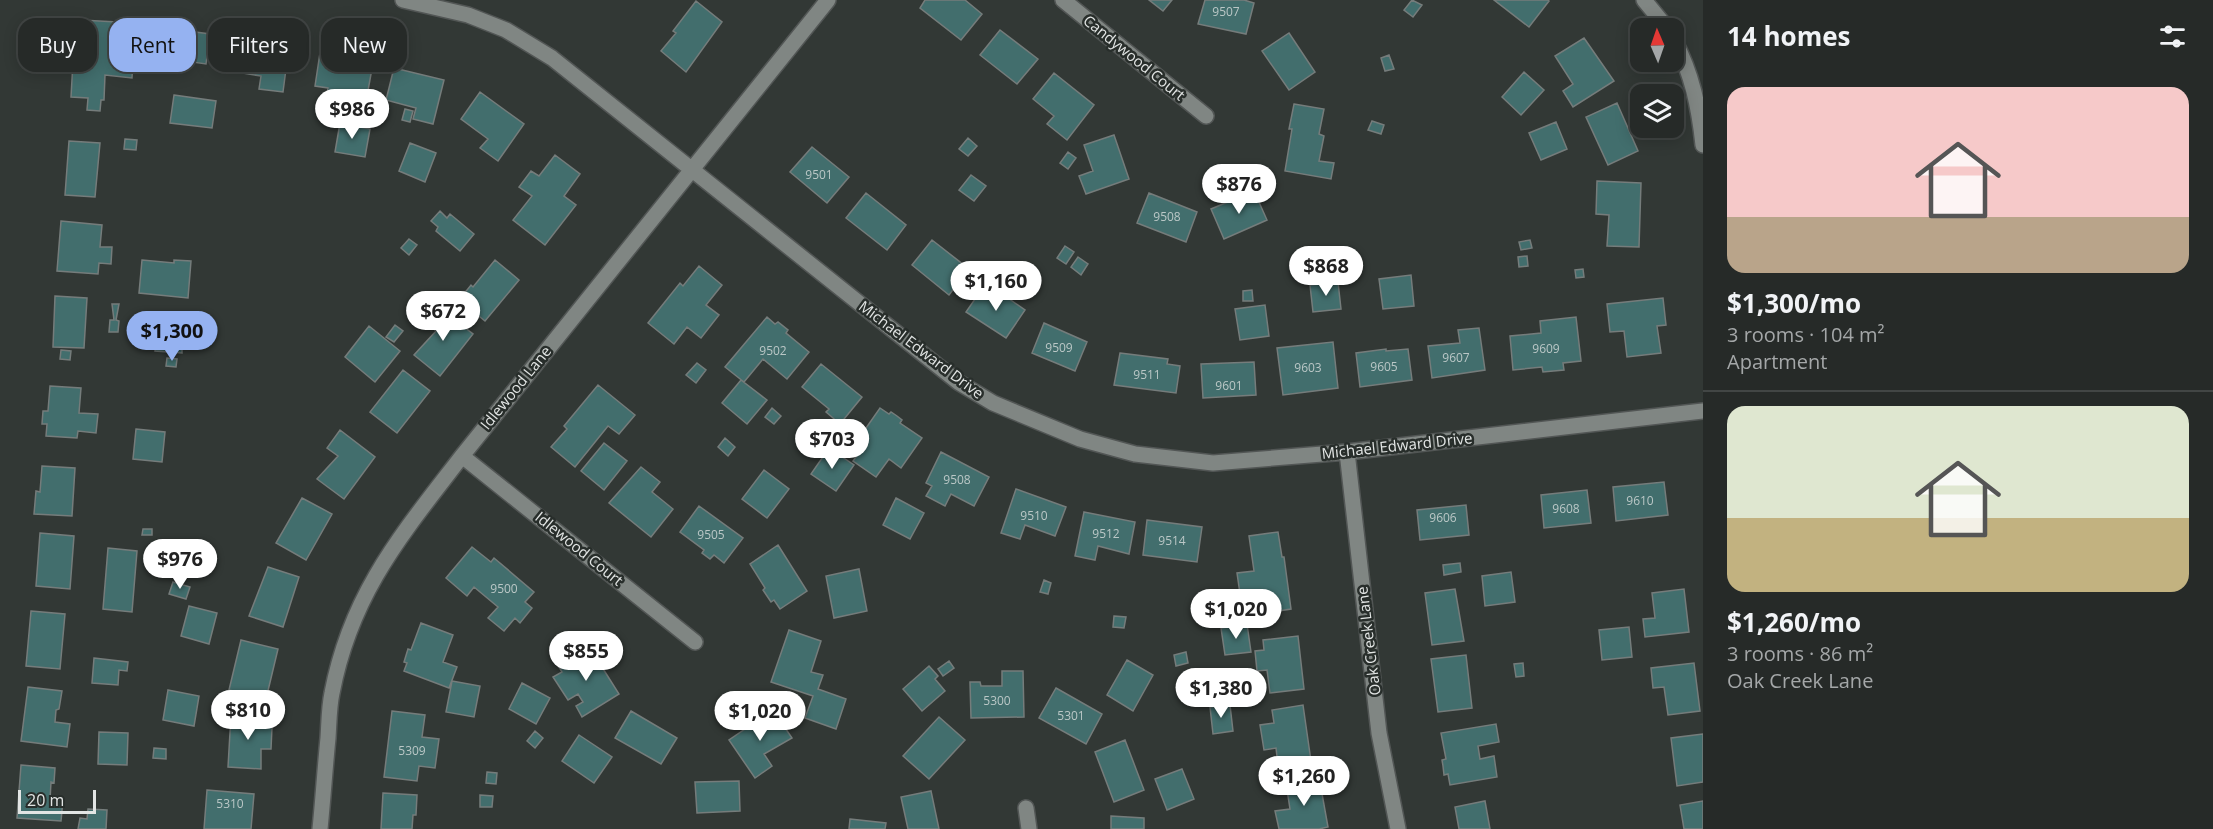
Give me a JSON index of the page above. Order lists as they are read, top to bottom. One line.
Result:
{"streets":{"street":["Candywood Court","Michael Edward Drive","Idlewood Lane","Idlewood Court","Oak Creek Lane"]},"crossings":[["Michael Edward Drive","Idlewood Lane"],["Michael Edward Drive","Oak Creek Lane"],["Idlewood Lane","Idlewood Court"]],"house_numbers":["9507","9501","9508","9509","9609","9502","9607","9605","9603","9511","9601","9508","9610","9608","9510","9606","9512","9505","9514","9500","5300","5301","5309","5310"],"scale_bar":"20 m","north":"top","page":{"heading":"14 homes","chip":["Buy","Rent","Filters","New"],"list":[{"name":"$1,300/mo","note":"3 rooms · 104 m² · Apartment"},{"name":"$1,260/mo","note":"3 rooms · 86 m² · Oak Creek Lane"}],"price":["$986","$876","$868","$1,160","$672","$1,300","$703","$976","$1,020","$855","$1,380","$810","$1,020","$1,260"],"scale":"20 m"}}
